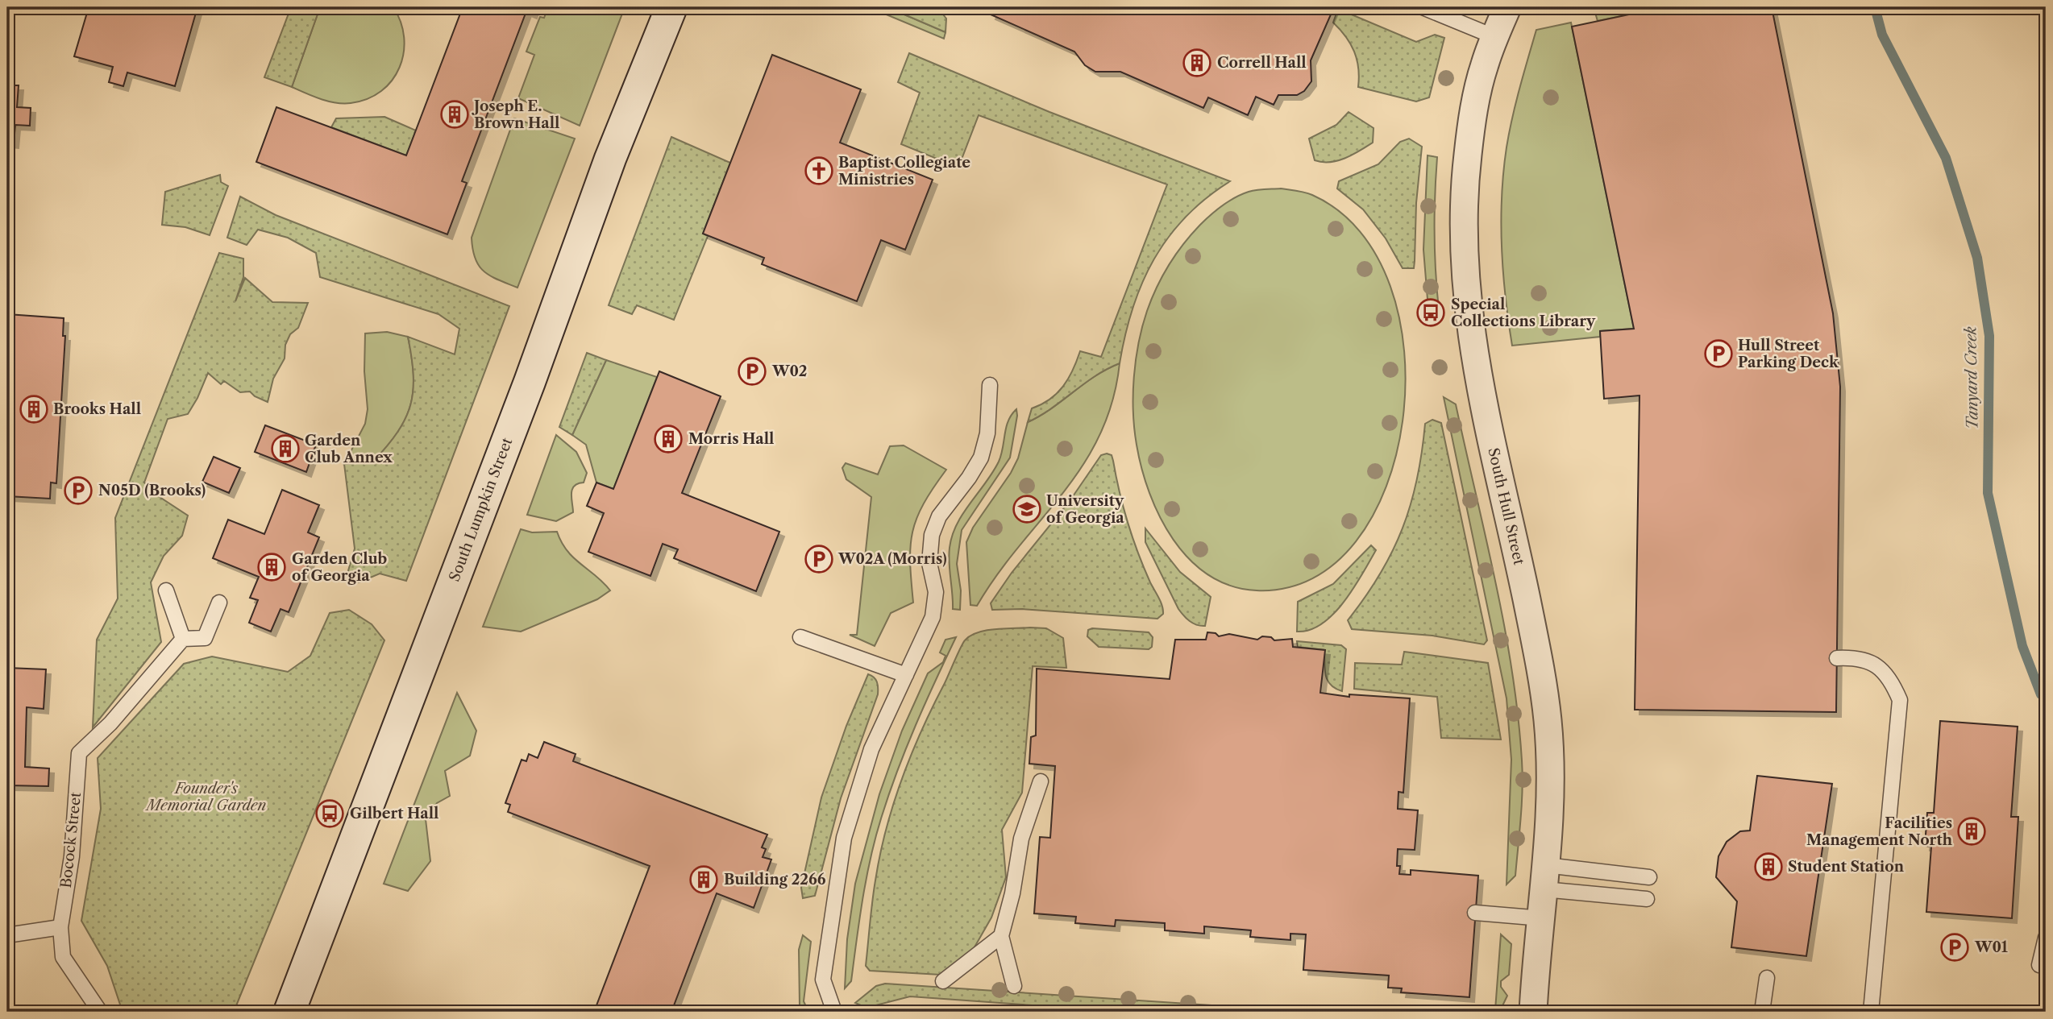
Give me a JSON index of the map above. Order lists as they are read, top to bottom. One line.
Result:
{"streets":{"main road":["South Lumpkin Street"],"street":["South Hull Street"],"lane":["Bocock Street"]},"water":["Tanyard Creek"],"parks":["Founder's Memorial Garden"],"places":{"building":["Correll Hall","Joseph E. Brown Hall","Brooks Hall","Morris Hall","Garden Club Annex","Garden Club of Georgia","Facilities Management North","Student Station","Building 2266"],"church":["Baptist Collegiate Ministries"],"bus stop":["Special Collections Library","Gilbert Hall"],"parking":["Hull Street Parking Deck","W02","N05D (Brooks)","W02A (Morris)","W01"],"school or university":["University of Georgia"]}}
